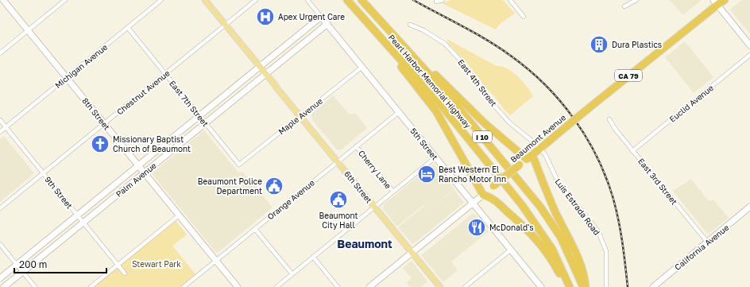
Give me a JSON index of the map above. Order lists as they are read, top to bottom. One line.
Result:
{"streets":{"highway":["CA 79","Pearl Harbor Memorial Highway","I 10","Beaumont Avenue"],"main road":["6th Street"],"street":["Michigan Avenue","East 4th Street","Chestnut Avenue","East 7th Street","Euclid Avenue","8th Street","Maple Avenue","5th Street","Cherry Lane","Palm Avenue","East 3rd Street","9th Street","Orange Avenue","Luis Estrada Road","California Avenue"]},"crossings":[["Michigan Avenue","East 7th Street"],["Michigan Avenue","8th Street"],["Michigan Avenue","9th Street"],["CA 79","Beaumont Avenue"],["East 4th Street","Beaumont Avenue"],["East 4th Street","Luis Estrada Road"],["Chestnut Avenue","East 7th Street"],["Chestnut Avenue","8th Street"],["Chestnut Avenue","6th Street"],["Chestnut Avenue","9th Street"],["East 7th Street","Maple Avenue"],["East 7th Street","Palm Avenue"],["Euclid Avenue","East 3rd Street"],["8th Street","Palm Avenue"],["8th Street","Orange Avenue"],["Maple Avenue","5th Street"],["Maple Avenue","6th Street"],["Beaumont Avenue","5th Street"],["Beaumont Avenue","6th Street"],["Beaumont Avenue","Luis Estrada Road"],["5th Street","Palm Avenue"],["5th Street","Orange Avenue"],["Cherry Lane","Orange Avenue"],["Palm Avenue","6th Street"],["Palm Avenue","9th Street"],["East 3rd Street","California Avenue"],["6th Street","Orange Avenue"]],"districts":["Beaumont"],"parks":["Stewart Park"],"places":{"hospital":["Apex Urgent Care"],"building":["Dura Plastics"],"church":["Missionary Baptist Church of Beaumont"],"hotel":["Best Western El Rancho Motor Inn"],"public building":["Beaumont Police Department","Beaumont City Hall"],"restaurant":["McDonald's"]},"scale_bar":"200 m"}
